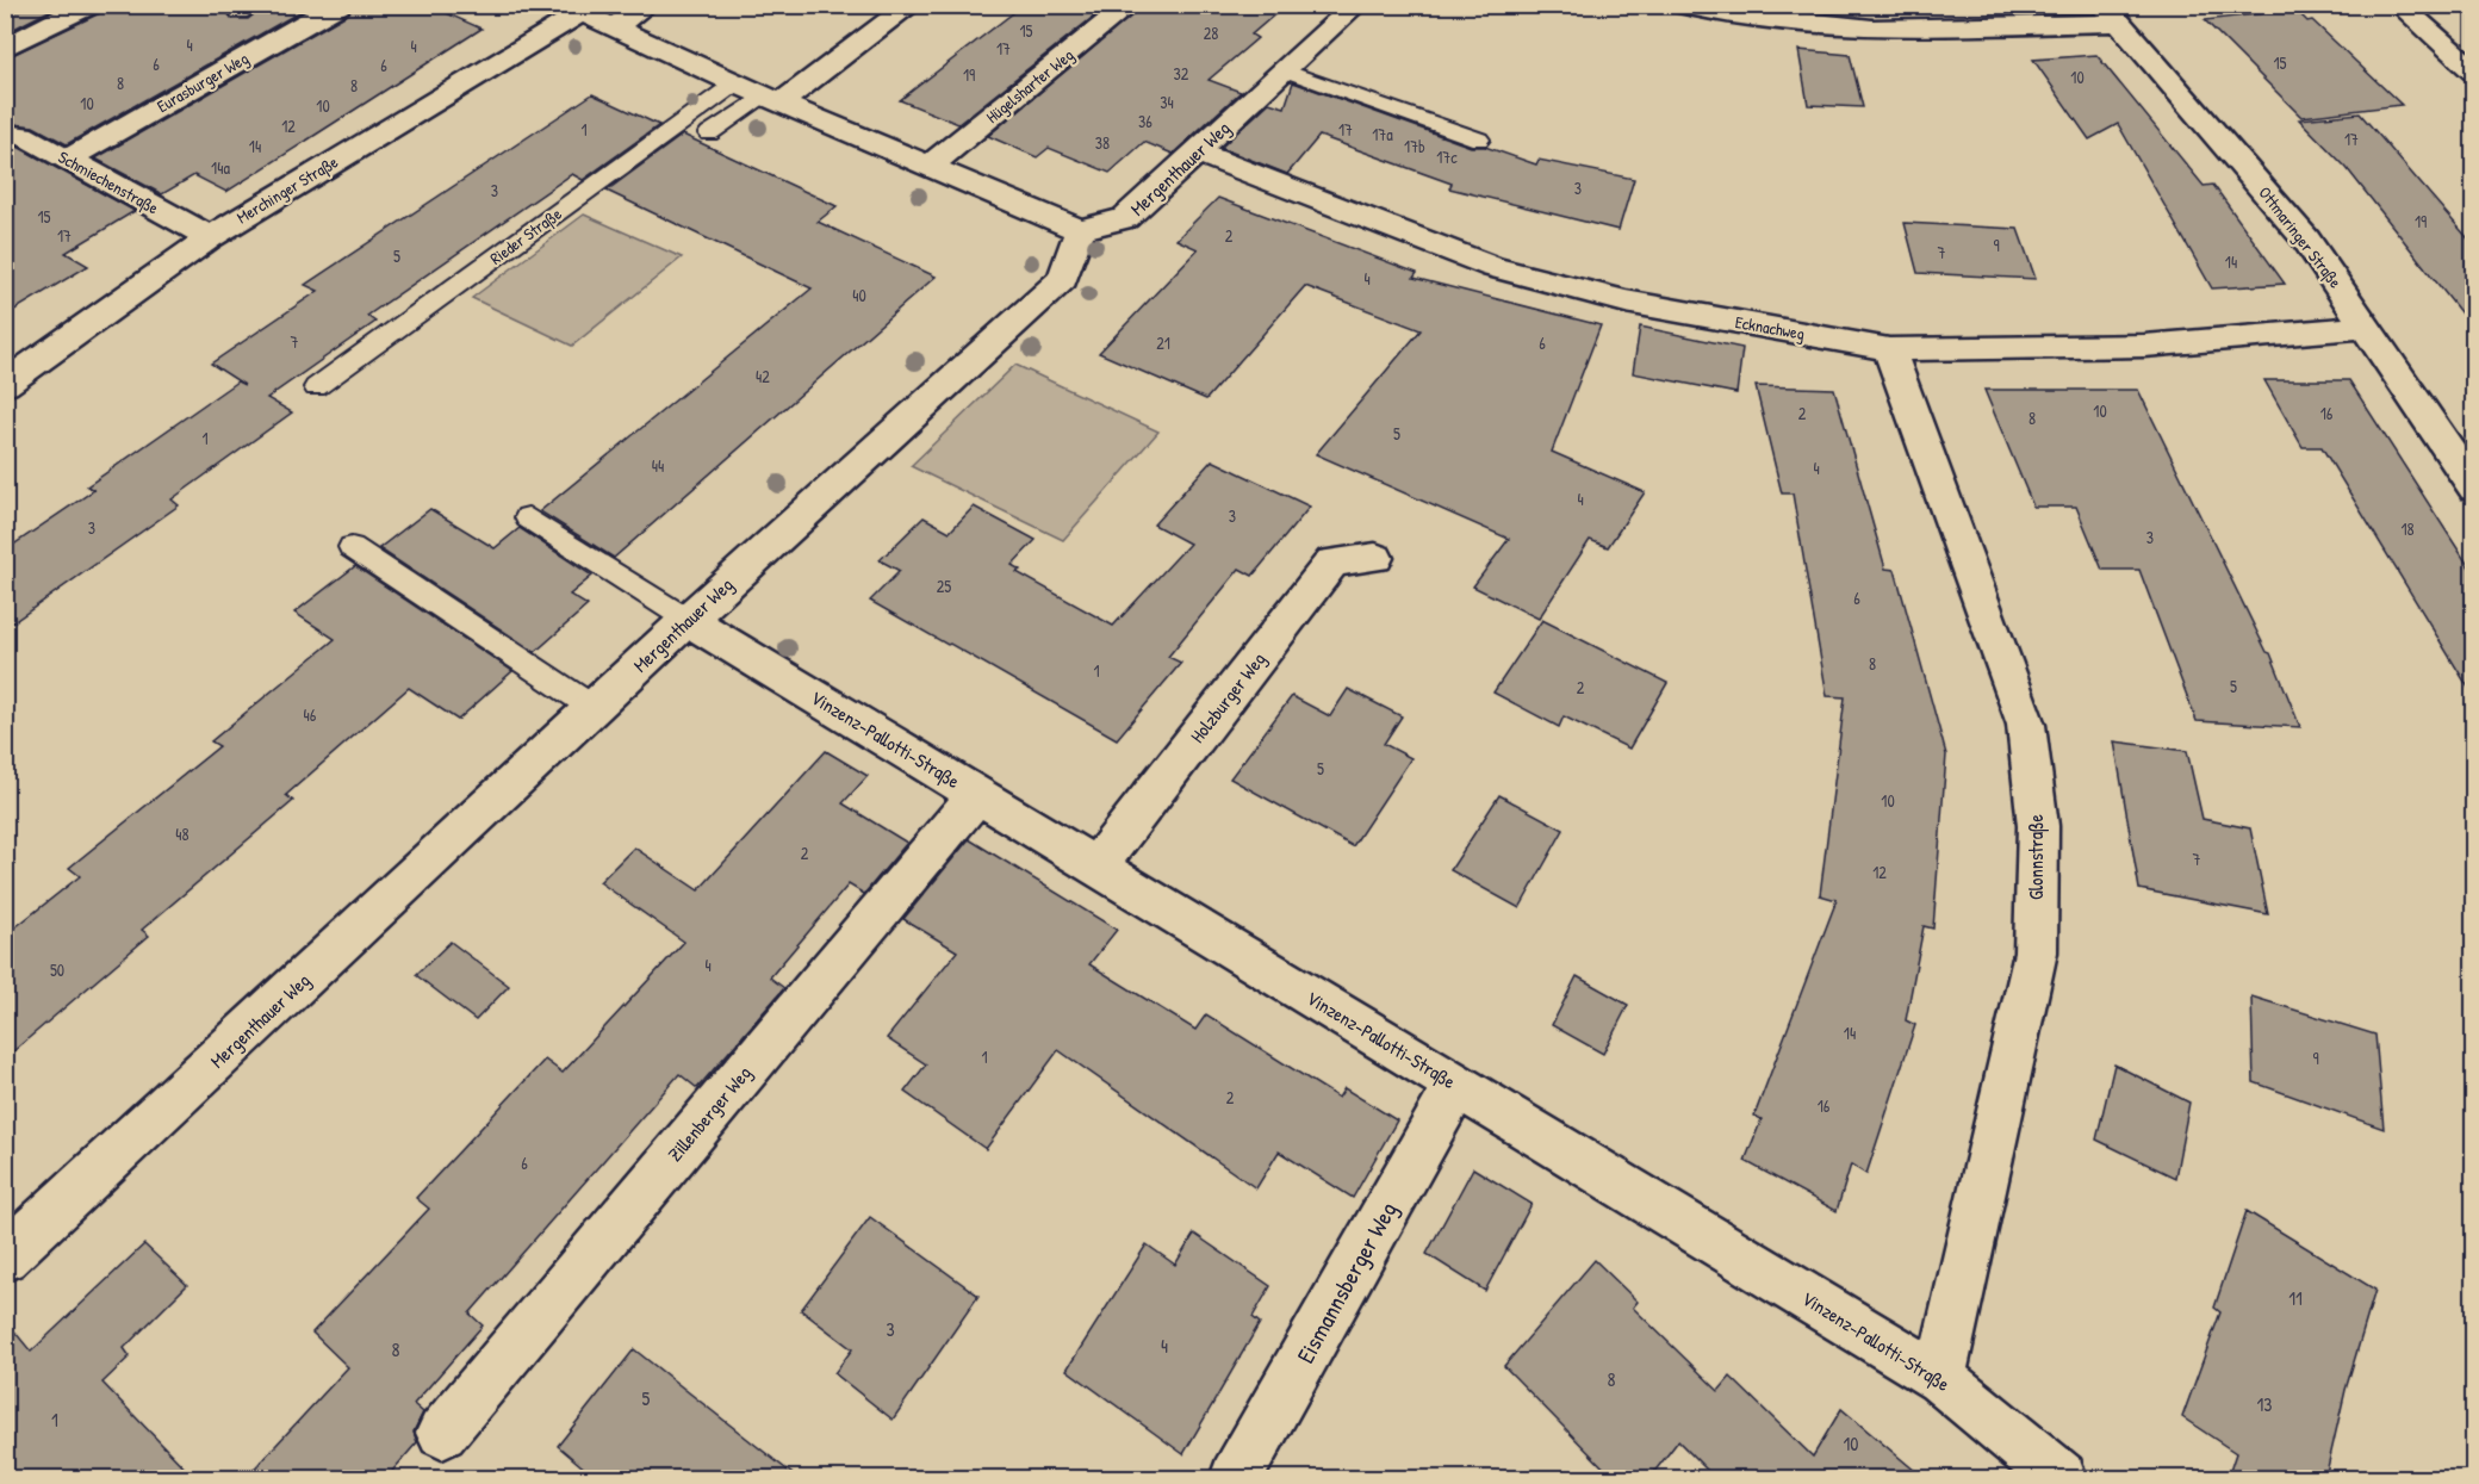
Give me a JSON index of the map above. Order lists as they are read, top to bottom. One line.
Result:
{"streets":{"street":["Eurasburger Weg","Hügelsharter Weg","Mergenthauer Weg","Schmiechenstraße","Merchinger Straße","Ottmaringer Straße","Ecknachweg","Holzburger Weg","Vinzenz-Pallotti-Straße","Glonnstraße","Zillenberger Weg","Eismannsberger Weg"],"lane":["Rieder Straße"]},"crossings":[["Eurasburger Weg","Schmiechenstraße"],["Mergenthauer Weg","Ecknachweg"],["Mergenthauer Weg","Vinzenz-Pallotti-Straße"],["Schmiechenstraße","Merchinger Straße"],["Ottmaringer Straße","Ecknachweg"],["Ecknachweg","Glonnstraße"],["Holzburger Weg","Vinzenz-Pallotti-Straße"],["Vinzenz-Pallotti-Straße","Glonnstraße"],["Vinzenz-Pallotti-Straße","Zillenberger Weg"],["Vinzenz-Pallotti-Straße","Eismannsberger Weg"]],"house_numbers":["15","28","4","4","17","15","6","6","32","19","10","8","8","34","10","10","36","12","1","17","17a","17","38","14","17b","17c","14a","3","3","15","19","17","2","9","7","5","14","4","40","7","21","6","42","10","2","16","8","5","1","44","4","4","3","3","18","3","25","6","8","1","5","2","46","5","10","48","2","7","12","4","50","14","1","9","2","16","6","11","3","4","8","8","5","13","1","10"]}
